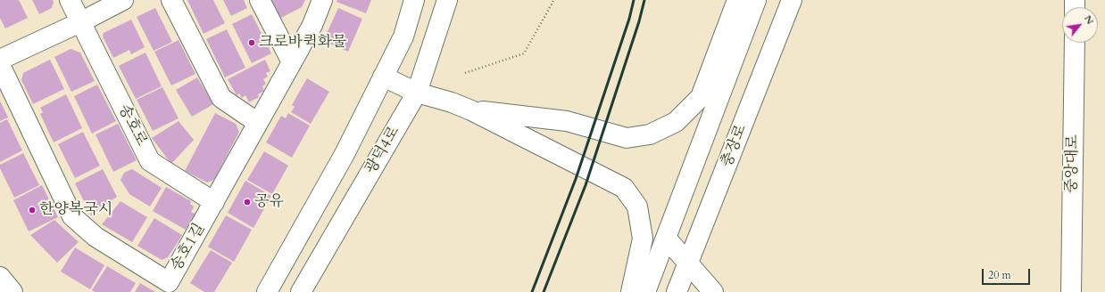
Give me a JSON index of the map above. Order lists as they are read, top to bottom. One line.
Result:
{"streets":{"street":["송호로","충장로","광덕4로","중앙대로","송호1길"]},"crossings":[["송호로","송호1길"]],"places":["크로바퀵화물","공유","한양복국시"],"scale_bar":"20 m","north":"top right"}
